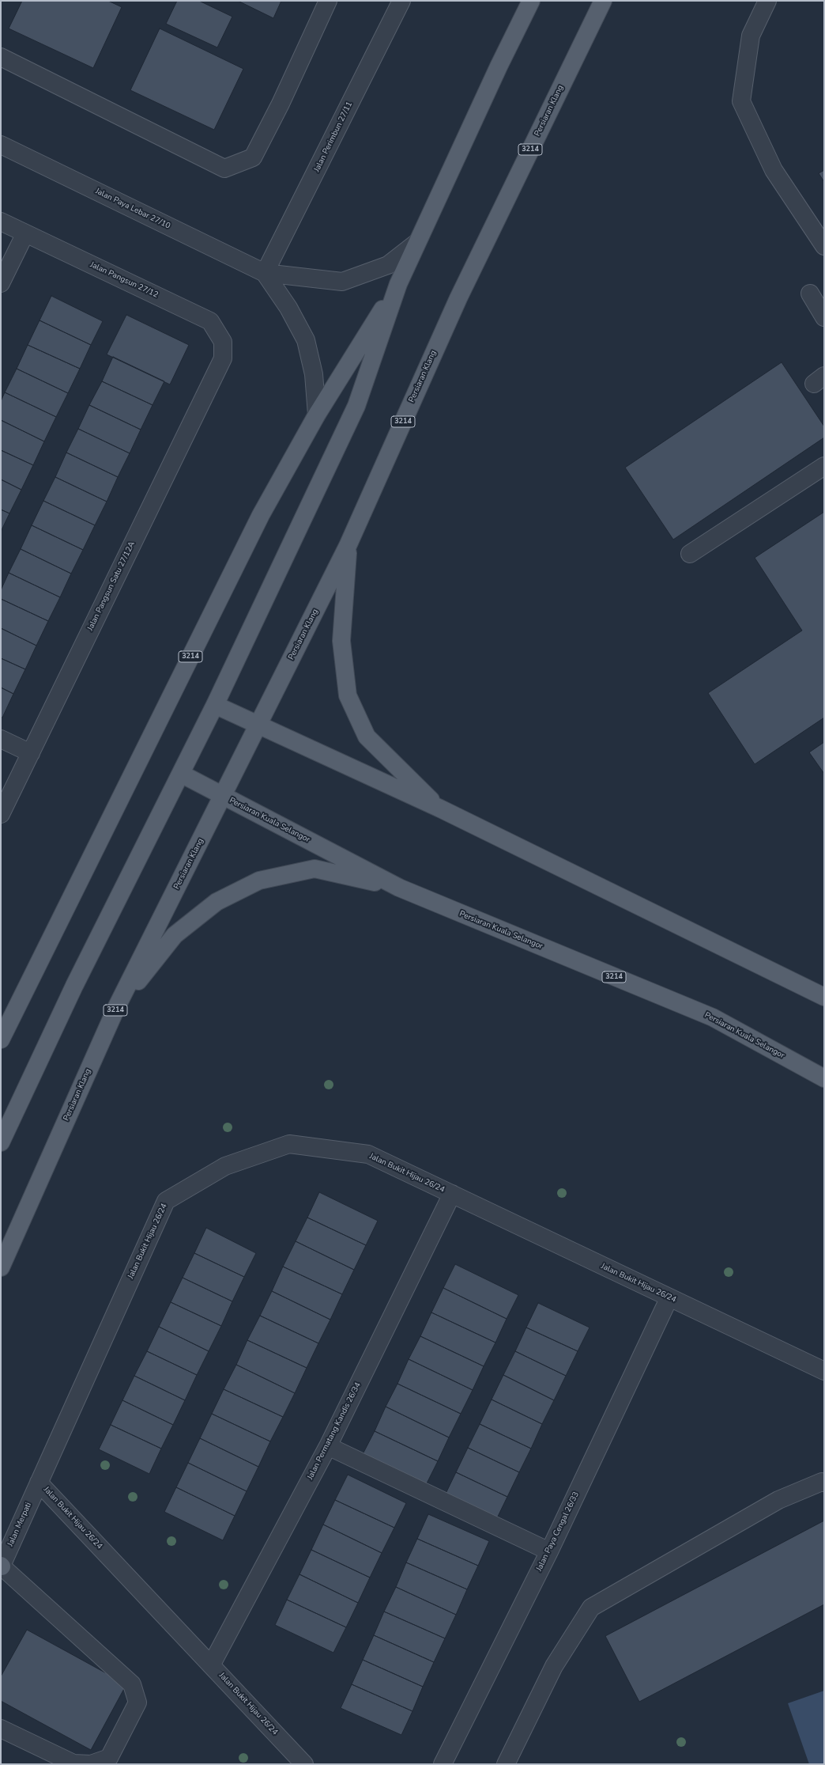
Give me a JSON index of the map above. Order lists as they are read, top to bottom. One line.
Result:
{"streets":{"main road":["Persiaran Klang","3214","Persiaran Kuala Selangor"],"street":["Jalan Perimbun 27/11","Jalan Paya Lebar 27/10","Jalan Pangsun 27/12","Jalan Pangsun Satu 27/12A","Jalan Bukit Hijau 26/24","Jalan Permatang Kandis 26/34","Jalan Merpati","Jalan Paya Cengal 26/33"]},"crossings":[["Persiaran Klang","Persiaran Kuala Selangor"],["Jalan Perimbun 27/11","Jalan Paya Lebar 27/10"],["3214","Jalan Paya Lebar 27/10"],["Jalan Pangsun 27/12","Jalan Pangsun Satu 27/12A"],["Jalan Bukit Hijau 26/24","Jalan Permatang Kandis 26/34"],["Jalan Bukit Hijau 26/24","Jalan Merpati"],["Jalan Bukit Hijau 26/24","Jalan Paya Cengal 26/33"]]}
